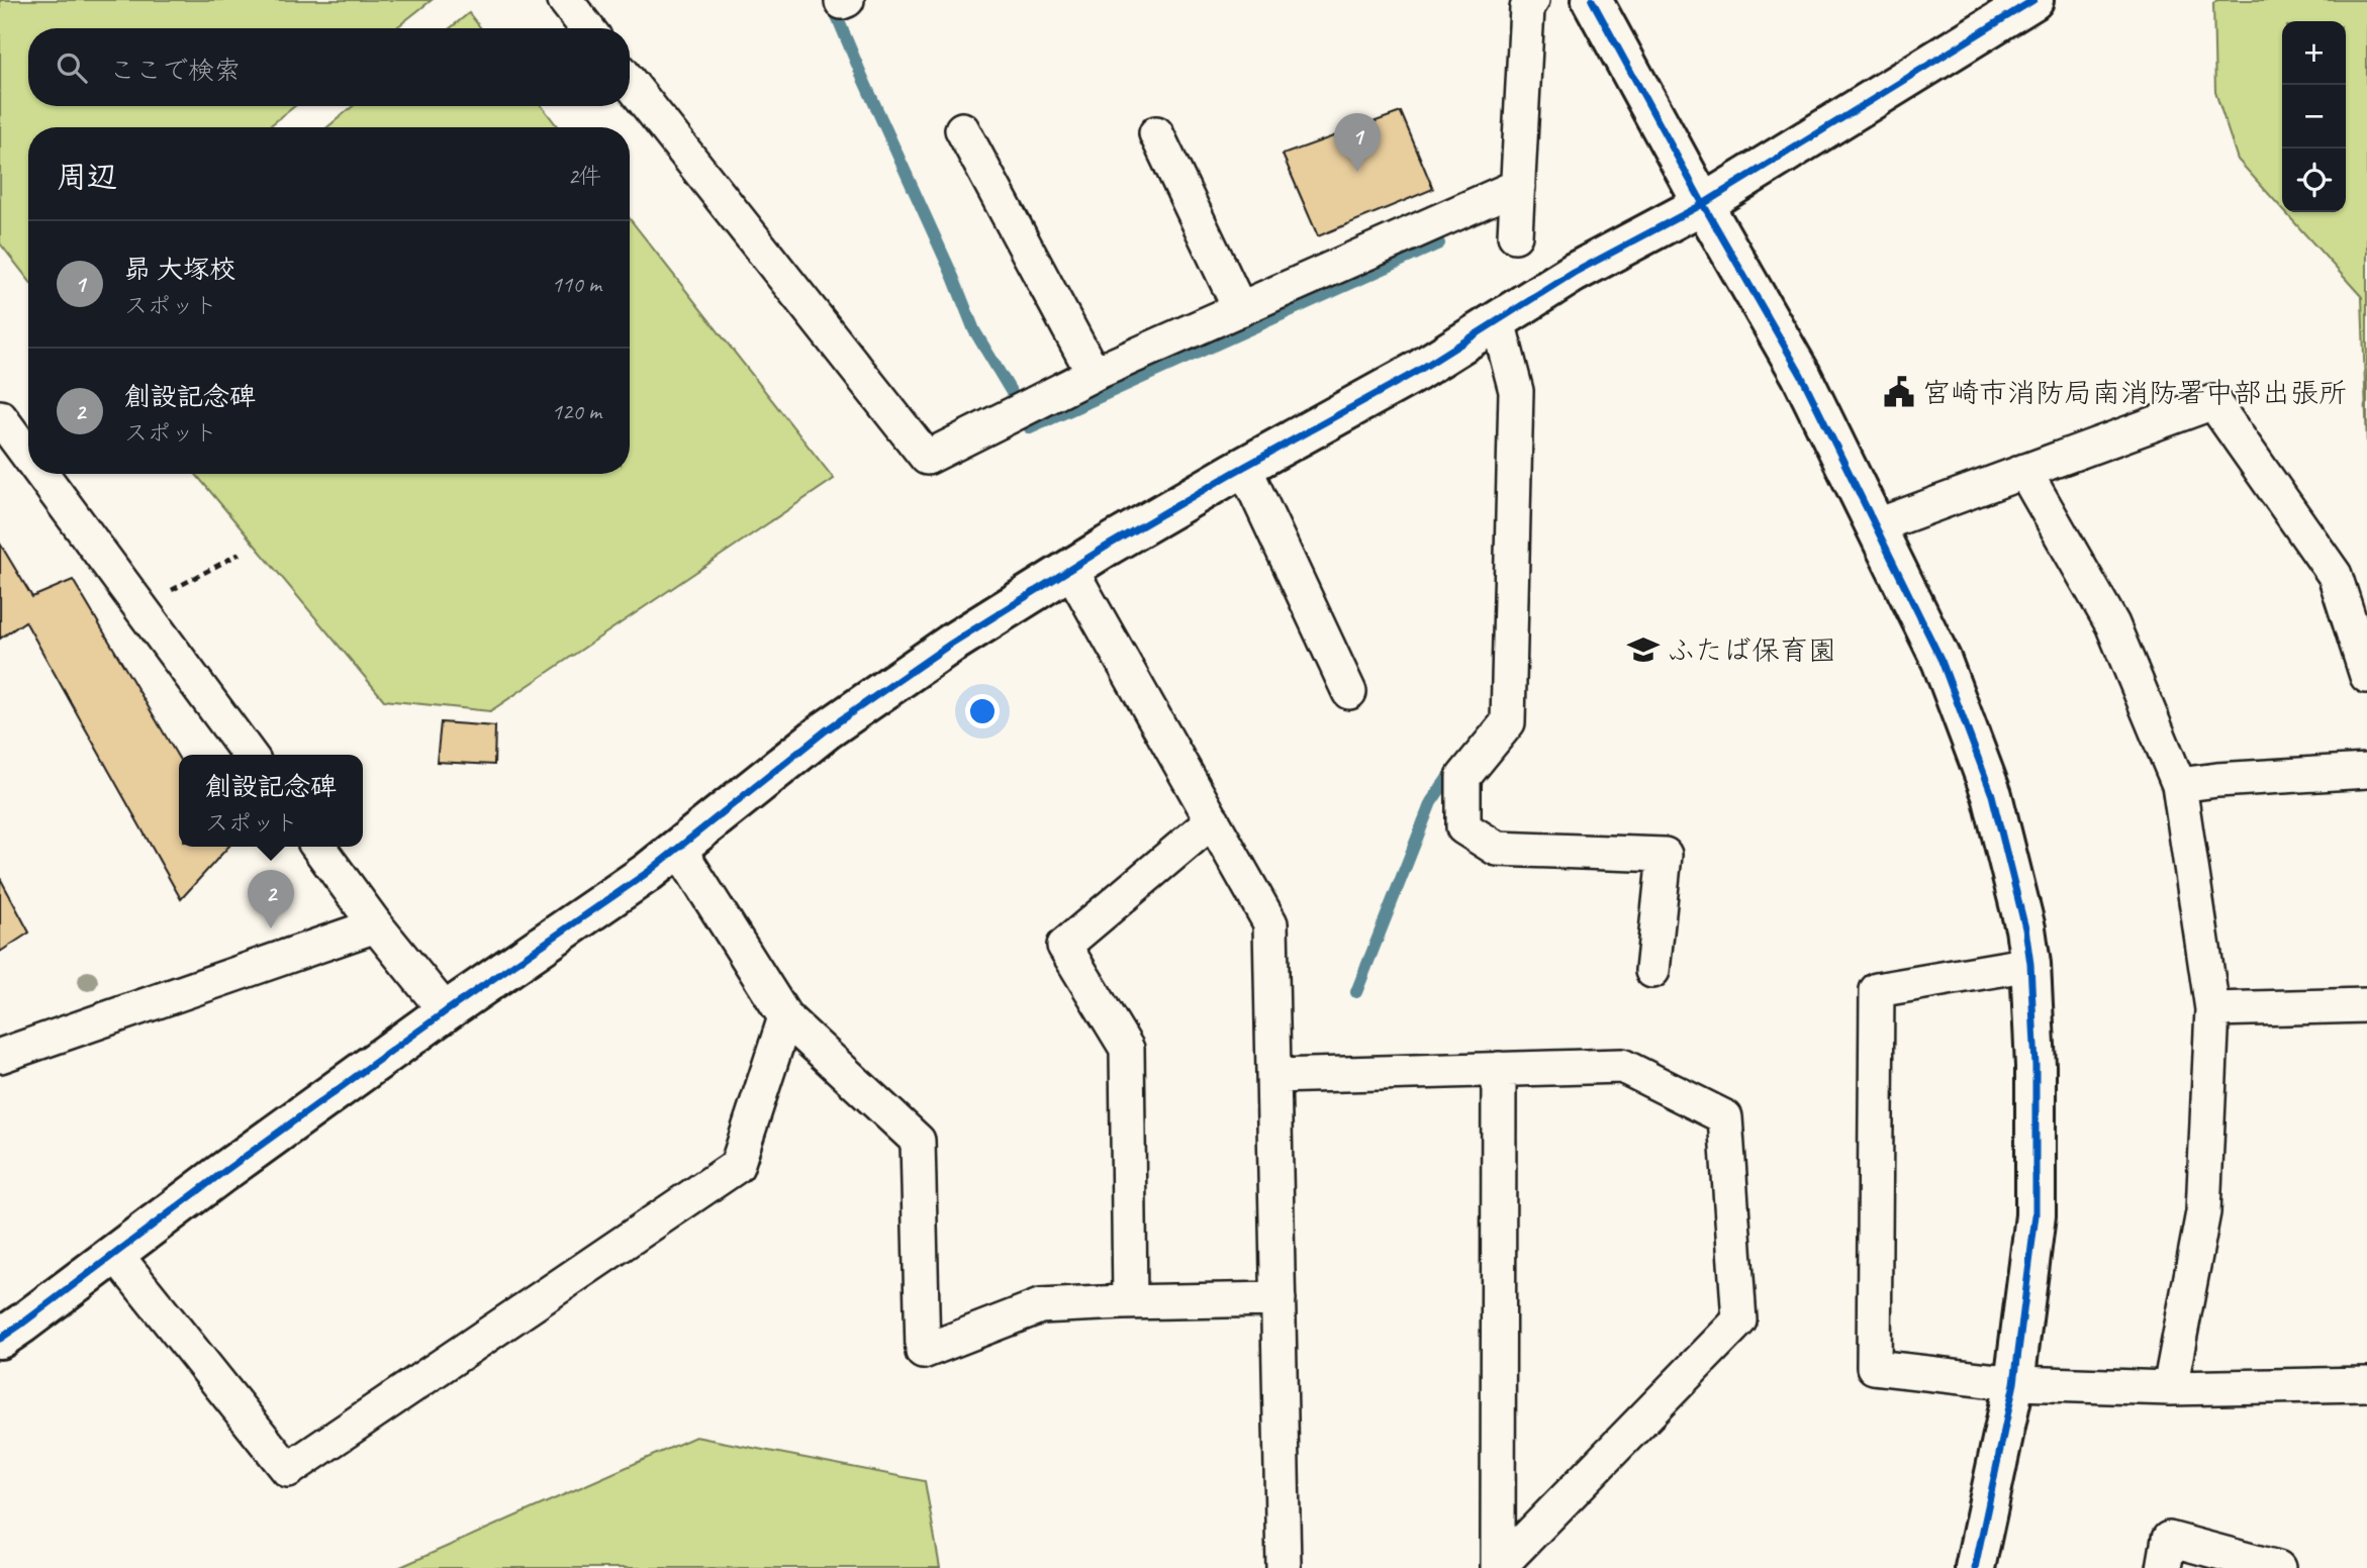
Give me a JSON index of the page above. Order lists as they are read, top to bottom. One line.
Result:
{"places":{"public building":["宮崎市消防局南消防署中部出張所"],"school or university":["ふたば保育園"]},"page":{"map_buttons":["+","−"],"search":"ここで検索","pins":["1","2"],"heading":["周辺","2件"],"list":[{"mark":"1","name":"昴 大塚校","note":"スポット","value":"110 m"},{"mark":"2","name":"創設記念碑","note":"スポット","value":"120 m"}],"popup":["創設記念碑","スポット"]}}
